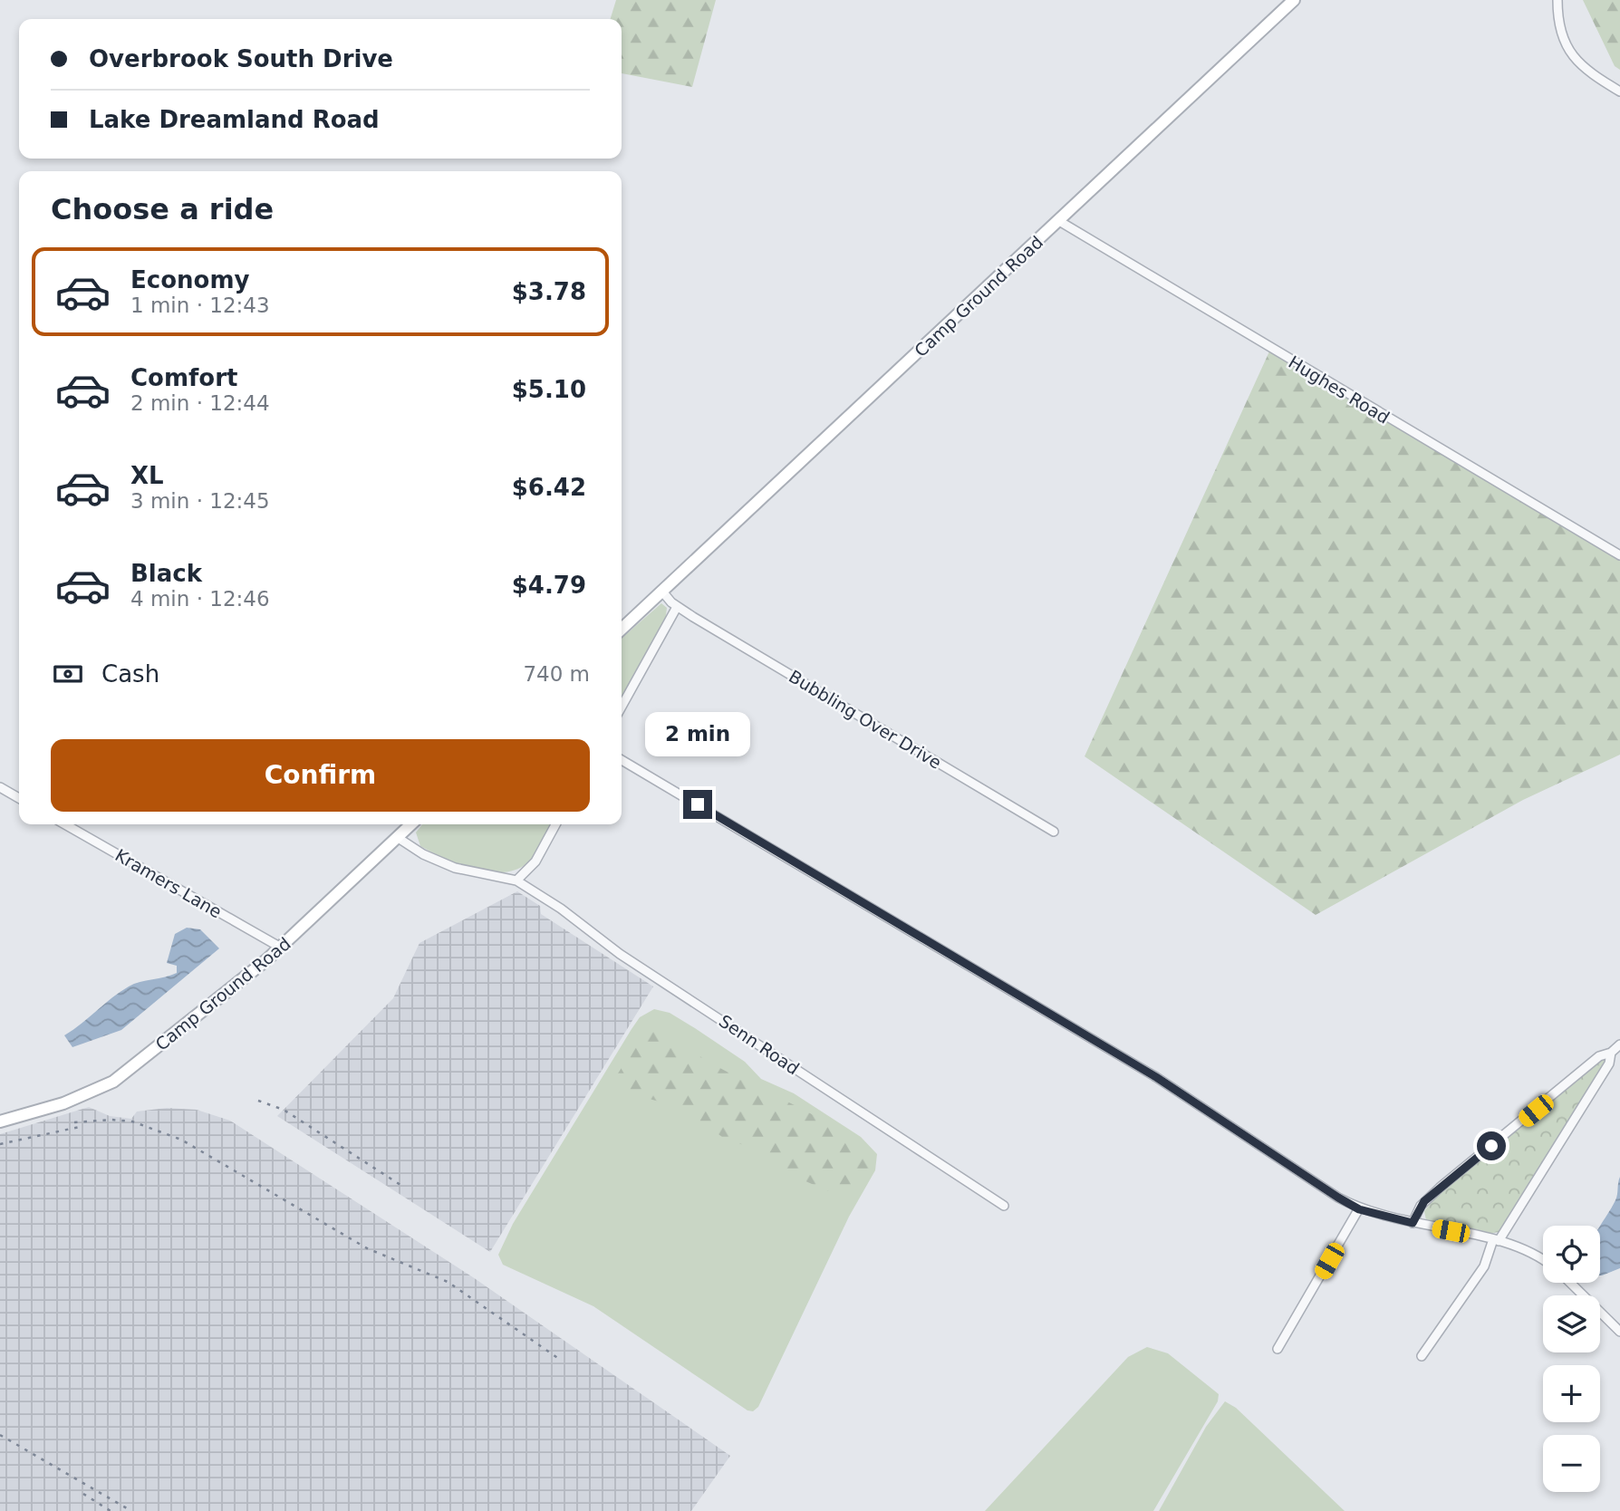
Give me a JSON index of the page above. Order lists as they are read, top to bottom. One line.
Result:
{"streets":{"street":["Camp Ground Road","Hughes Road","Bubbling Over Drive","Kramers Lane","Senn Road"]},"crossings":[["Camp Ground Road","Hughes Road"],["Camp Ground Road","Kramers Lane"]],"page":{"banner":["Overbrook South Drive","Lake Dreamland Road"],"heading":"Choose a ride","list":[{"name":"Economy","note":"1 min · 12:43","value":"$3.78"},{"name":"Comfort","note":"2 min · 12:44","value":"$5.10"},{"name":"XL","note":"3 min · 12:45","value":"$6.42"},{"name":"Black","note":"4 min · 12:46","value":"$4.79"}],"pay":["Cash","740 m"],"bubble":"2 min","buttons":"Confirm","map_buttons":["+","−"]}}
